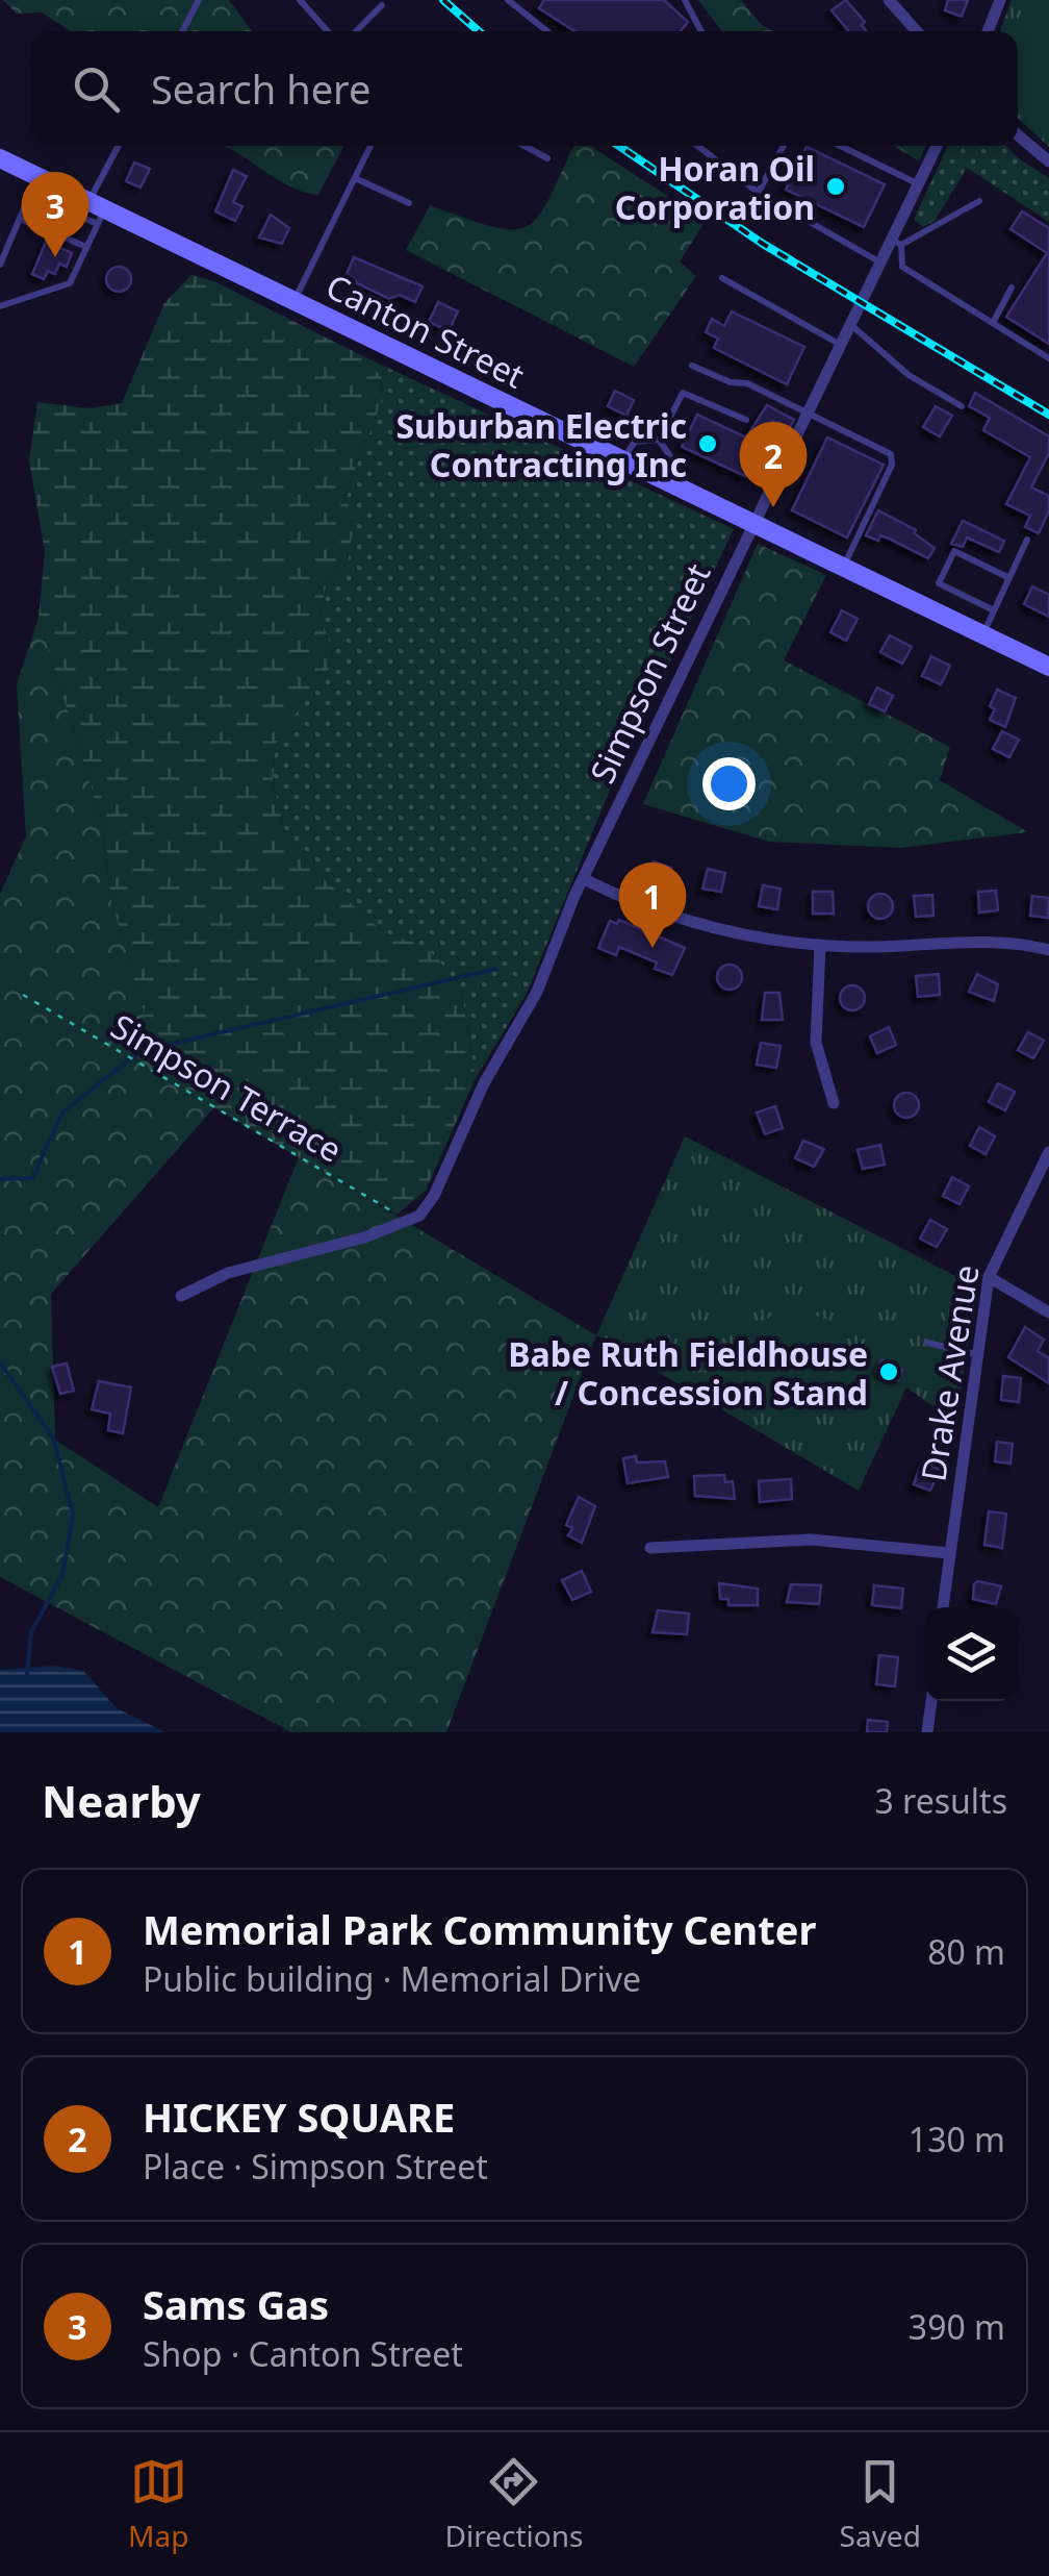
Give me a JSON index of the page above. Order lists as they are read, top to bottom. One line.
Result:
{"streets":{"main road":["Canton Street"],"street":["Simpson Street","Drake Avenue"],"path":["Simpson Terrace"]},"crossings":[["Canton Street","Simpson Street"],["Simpson Street","Simpson Terrace"]],"places":["Horan Oil Corporation","Suburban Electric Contracting Inc","Babe Ruth Fieldhouse / Concession Stand"],"page":{"search":"Search here","pins":["3","2","1"],"heading":["Nearby","3 results"],"list":[{"mark":"1","name":"Memorial Park Community Center","note":"Public building · Memorial Drive","value":"80 m"},{"mark":"2","name":"HICKEY SQUARE","note":"Place · Simpson Street","value":"130 m"},{"mark":"3","name":"Sams Gas","note":"Shop · Canton Street","value":"390 m"}],"nav":["Map","Directions","Saved"]}}
